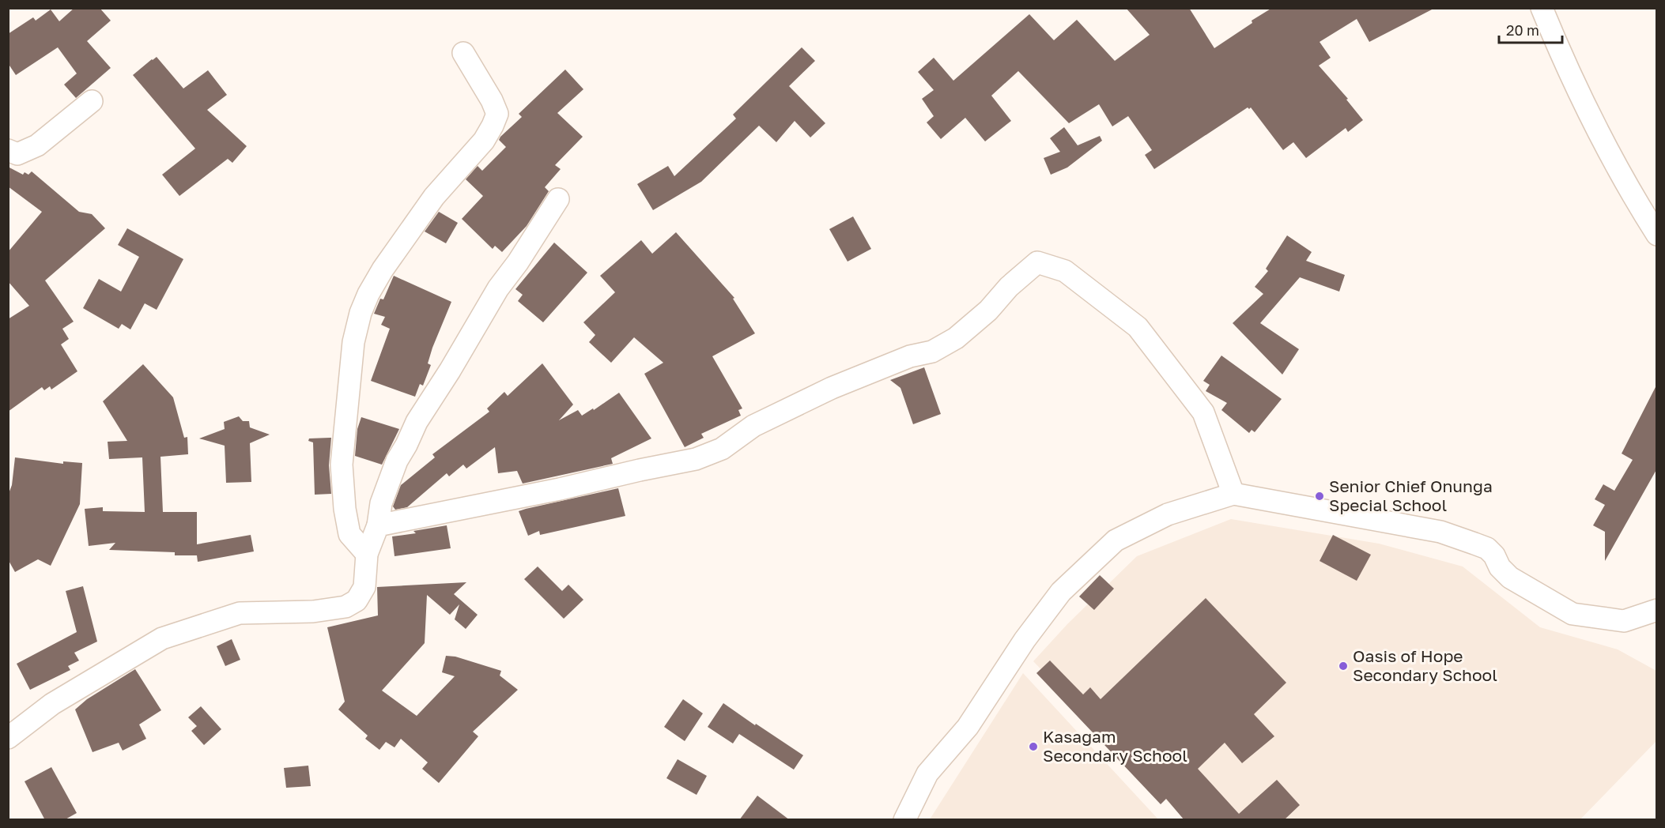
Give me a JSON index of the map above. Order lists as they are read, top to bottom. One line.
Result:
{"places":["Senior Chief Onunga Special School","Oasis of Hope Secondary School","Kasagam Secondary School"],"scale_bar":"20 m"}
